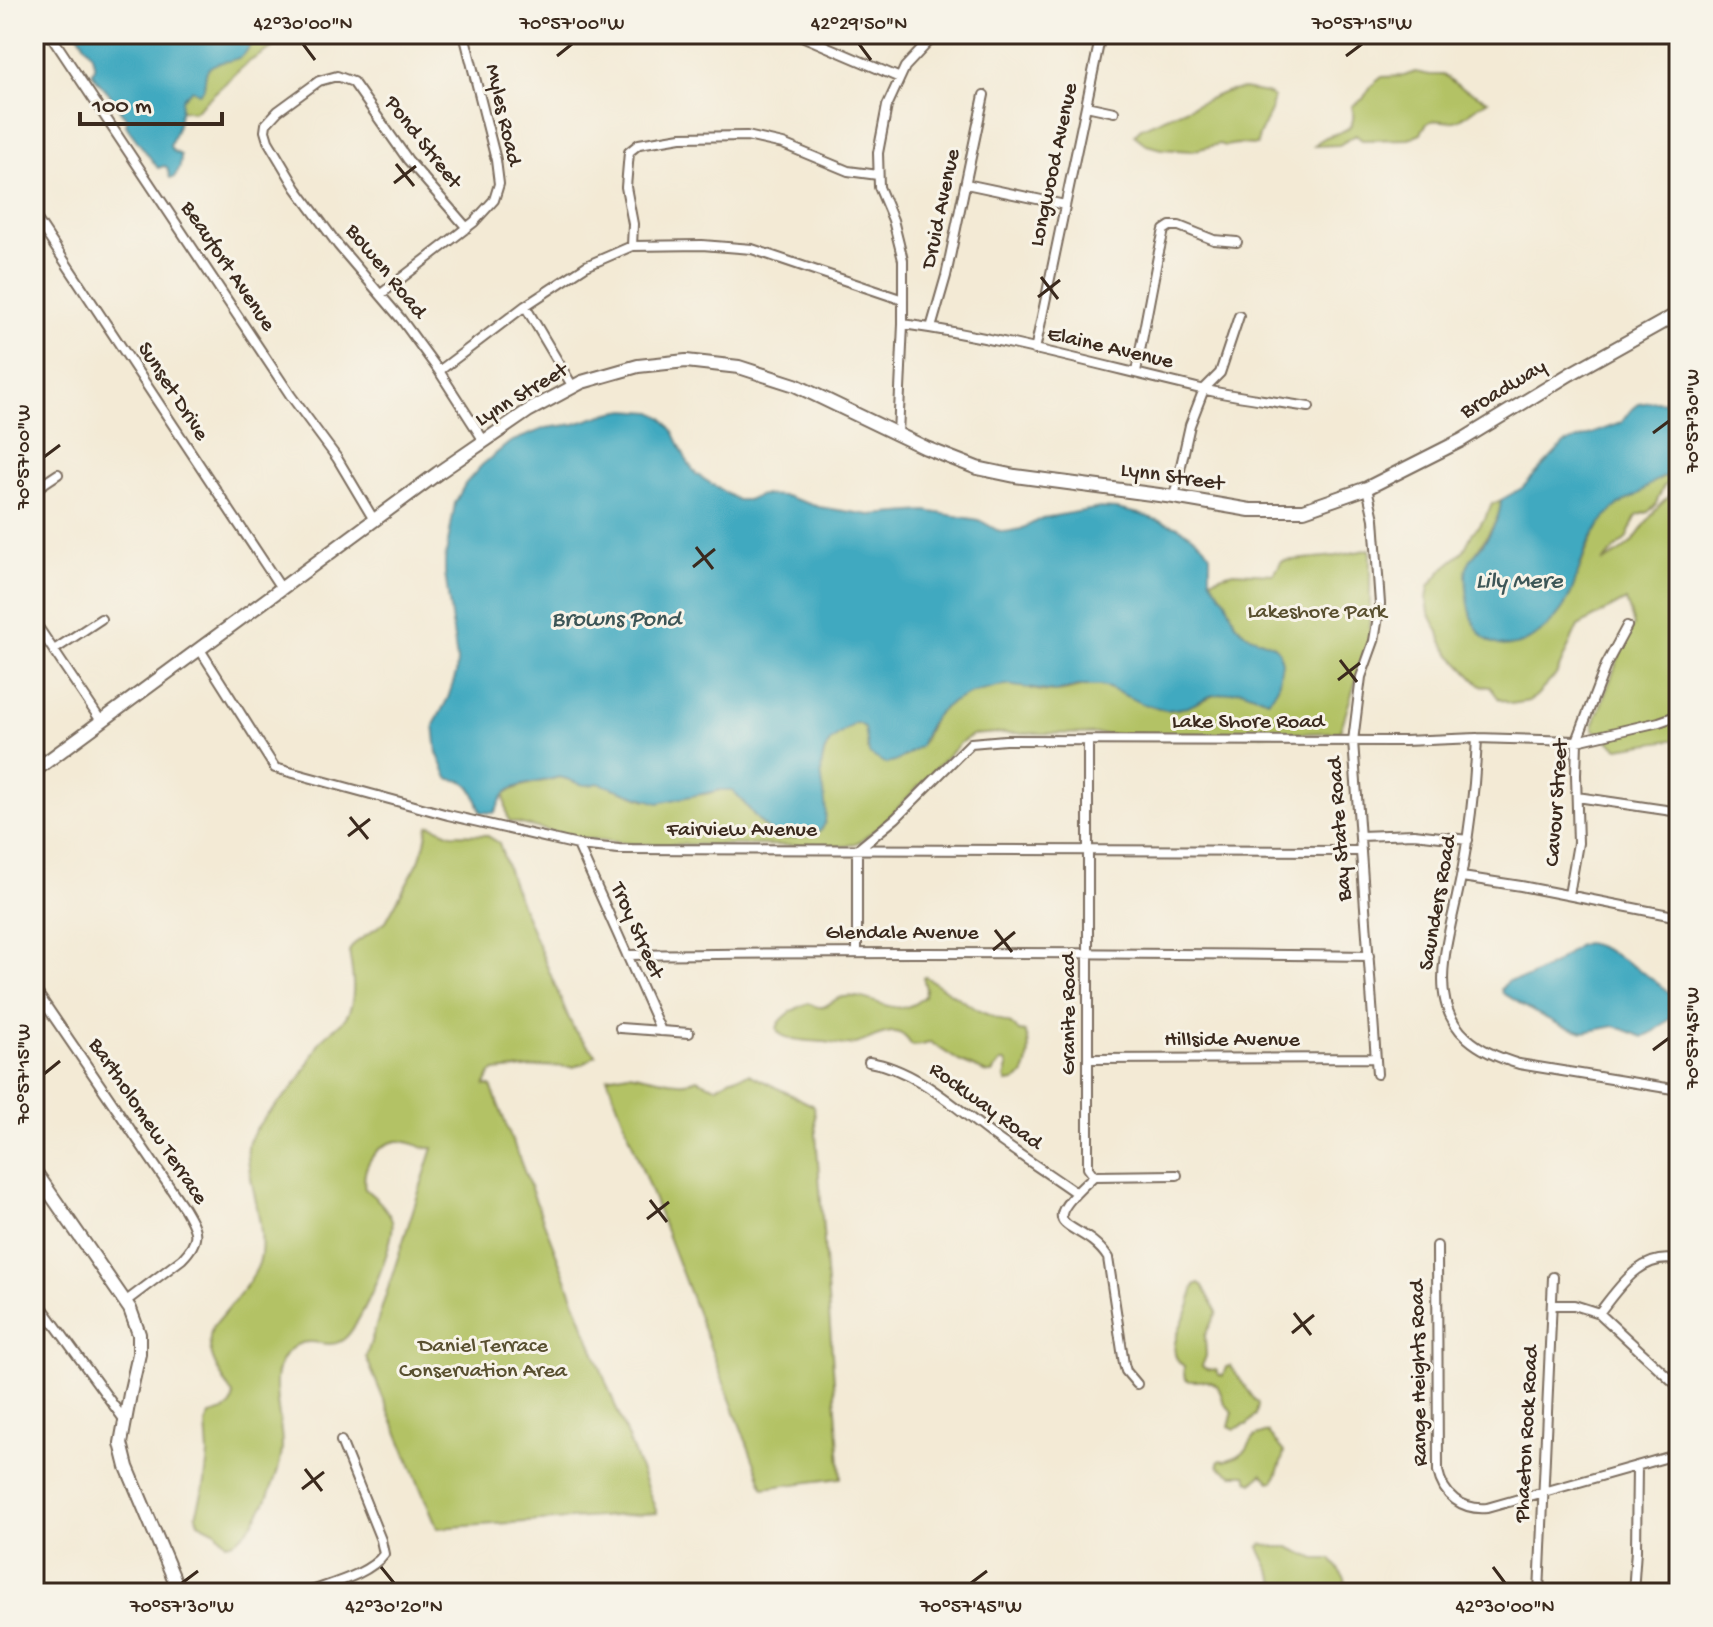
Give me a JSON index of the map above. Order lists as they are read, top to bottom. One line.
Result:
{"streets":{"main road":["Broadway","Lynn Street"],"street":["Myles Road","Pond Street","Longwood Avenue","Druid Avenue","Beaufort Avenue","Bowen Road","Elaine Avenue","Sunset Drive","Lake Shore Road","Cavour Street","Bay State Road","Fairview Avenue","Saunders Road","Troy Street","Glendale Avenue","Granite Road","Hillside Avenue","Rockway Road","Bartholomew Terrace","Range Heights Road","Phaeton Rock Road"]},"crossings":[["Myles Road","Pond Street"],["Myles Road","Bowen Road"],["Pond Street","Bowen Road"],["Longwood Avenue","Elaine Avenue"],["Druid Avenue","Elaine Avenue"],["Beaufort Avenue","Lynn Street"],["Bowen Road","Lynn Street"],["Broadway","Lynn Street"],["Broadway","Bay State Road"],["Sunset Drive","Lynn Street"],["Lynn Street","Fairview Avenue"],["Lake Shore Road","Cavour Street"],["Lake Shore Road","Bay State Road"],["Lake Shore Road","Fairview Avenue"],["Lake Shore Road","Saunders Road"],["Lake Shore Road","Granite Road"],["Bay State Road","Fairview Avenue"],["Bay State Road","Glendale Avenue"],["Bay State Road","Hillside Avenue"],["Fairview Avenue","Troy Street"],["Fairview Avenue","Granite Road"],["Troy Street","Glendale Avenue"],["Glendale Avenue","Granite Road"],["Granite Road","Hillside Avenue"],["Range Heights Road","Phaeton Rock Road"]],"water":["Lily Mere","Browns Pond"],"parks":["Lakeshore Park","Daniel Terrace Conservation Area"],"scale_bar":"100 m","coordinates":["42°30'00\"N","70°57'00\"W","42°29'50\"N","70°57'15\"W","70°57'30\"W","70°57'45\"W","42°30'20\"N"]}
